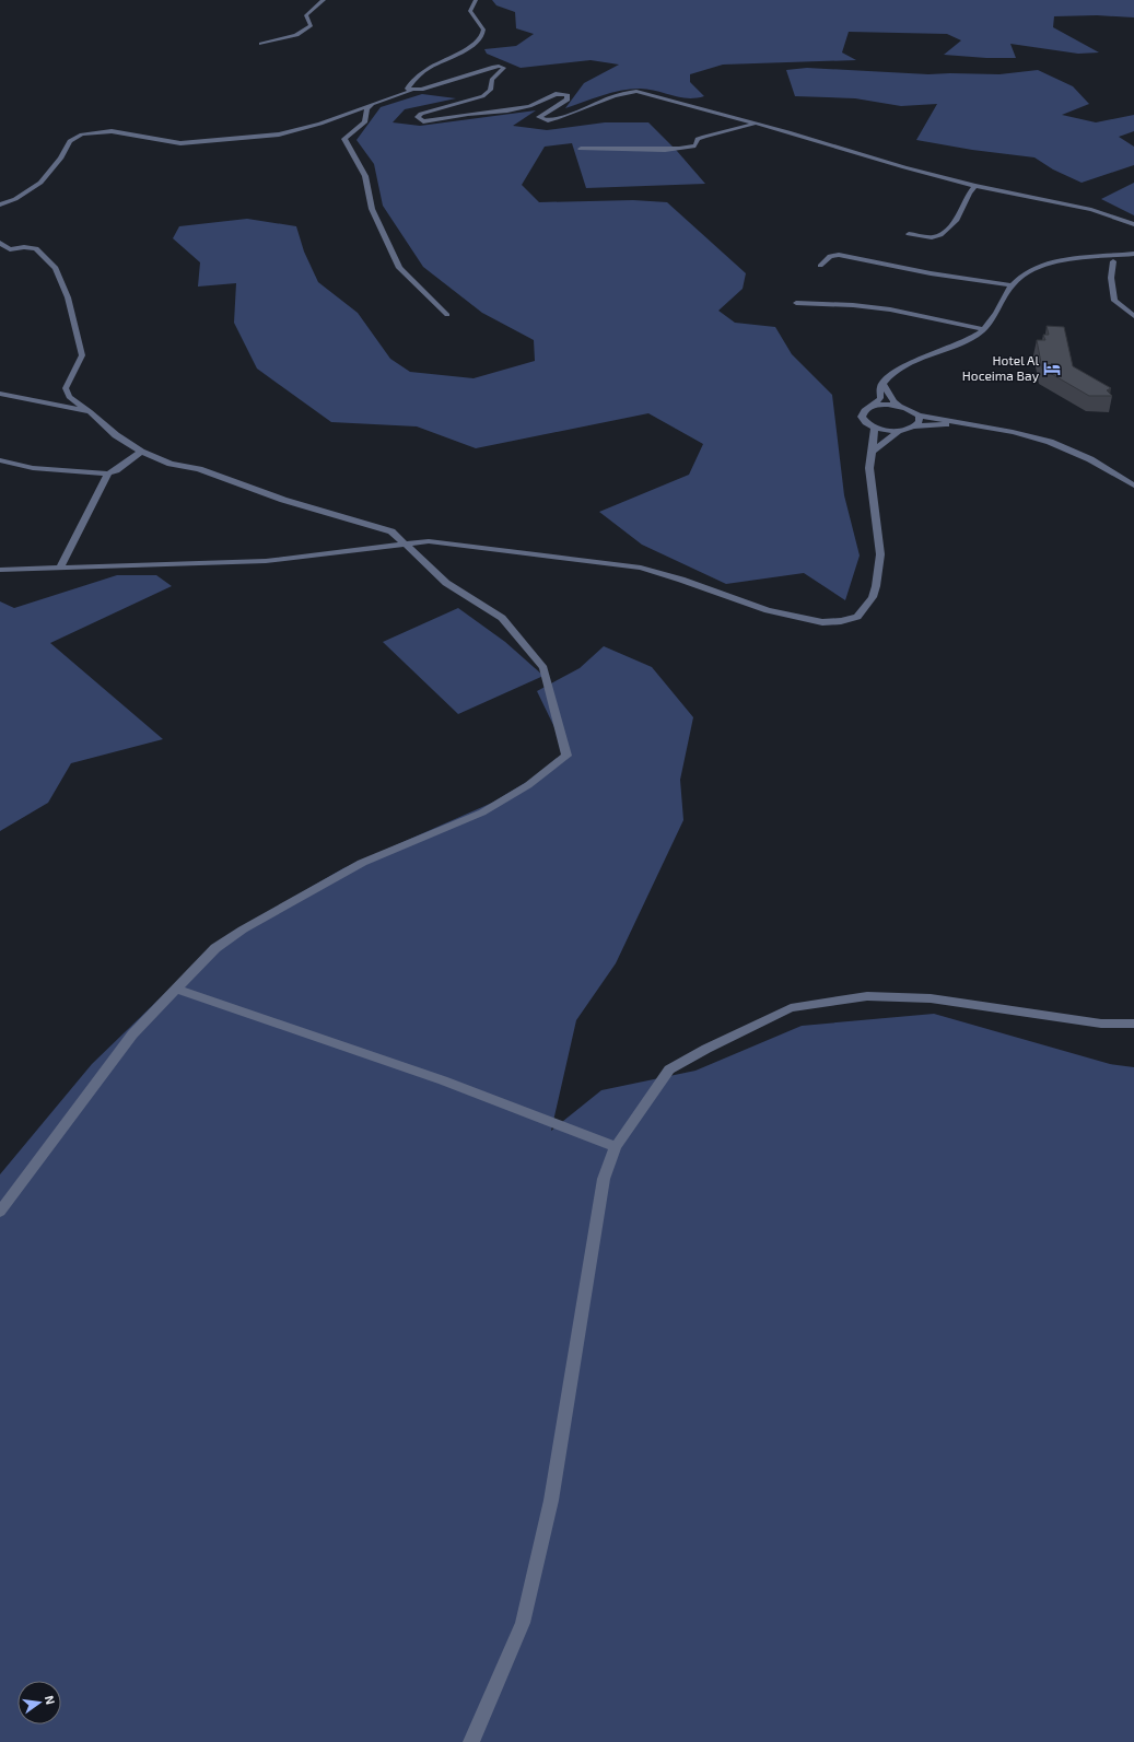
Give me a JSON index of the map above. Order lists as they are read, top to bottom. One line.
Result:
{"places":{"hotel":["Hotel Al Hoceima Bay"]},"north":"right"}
